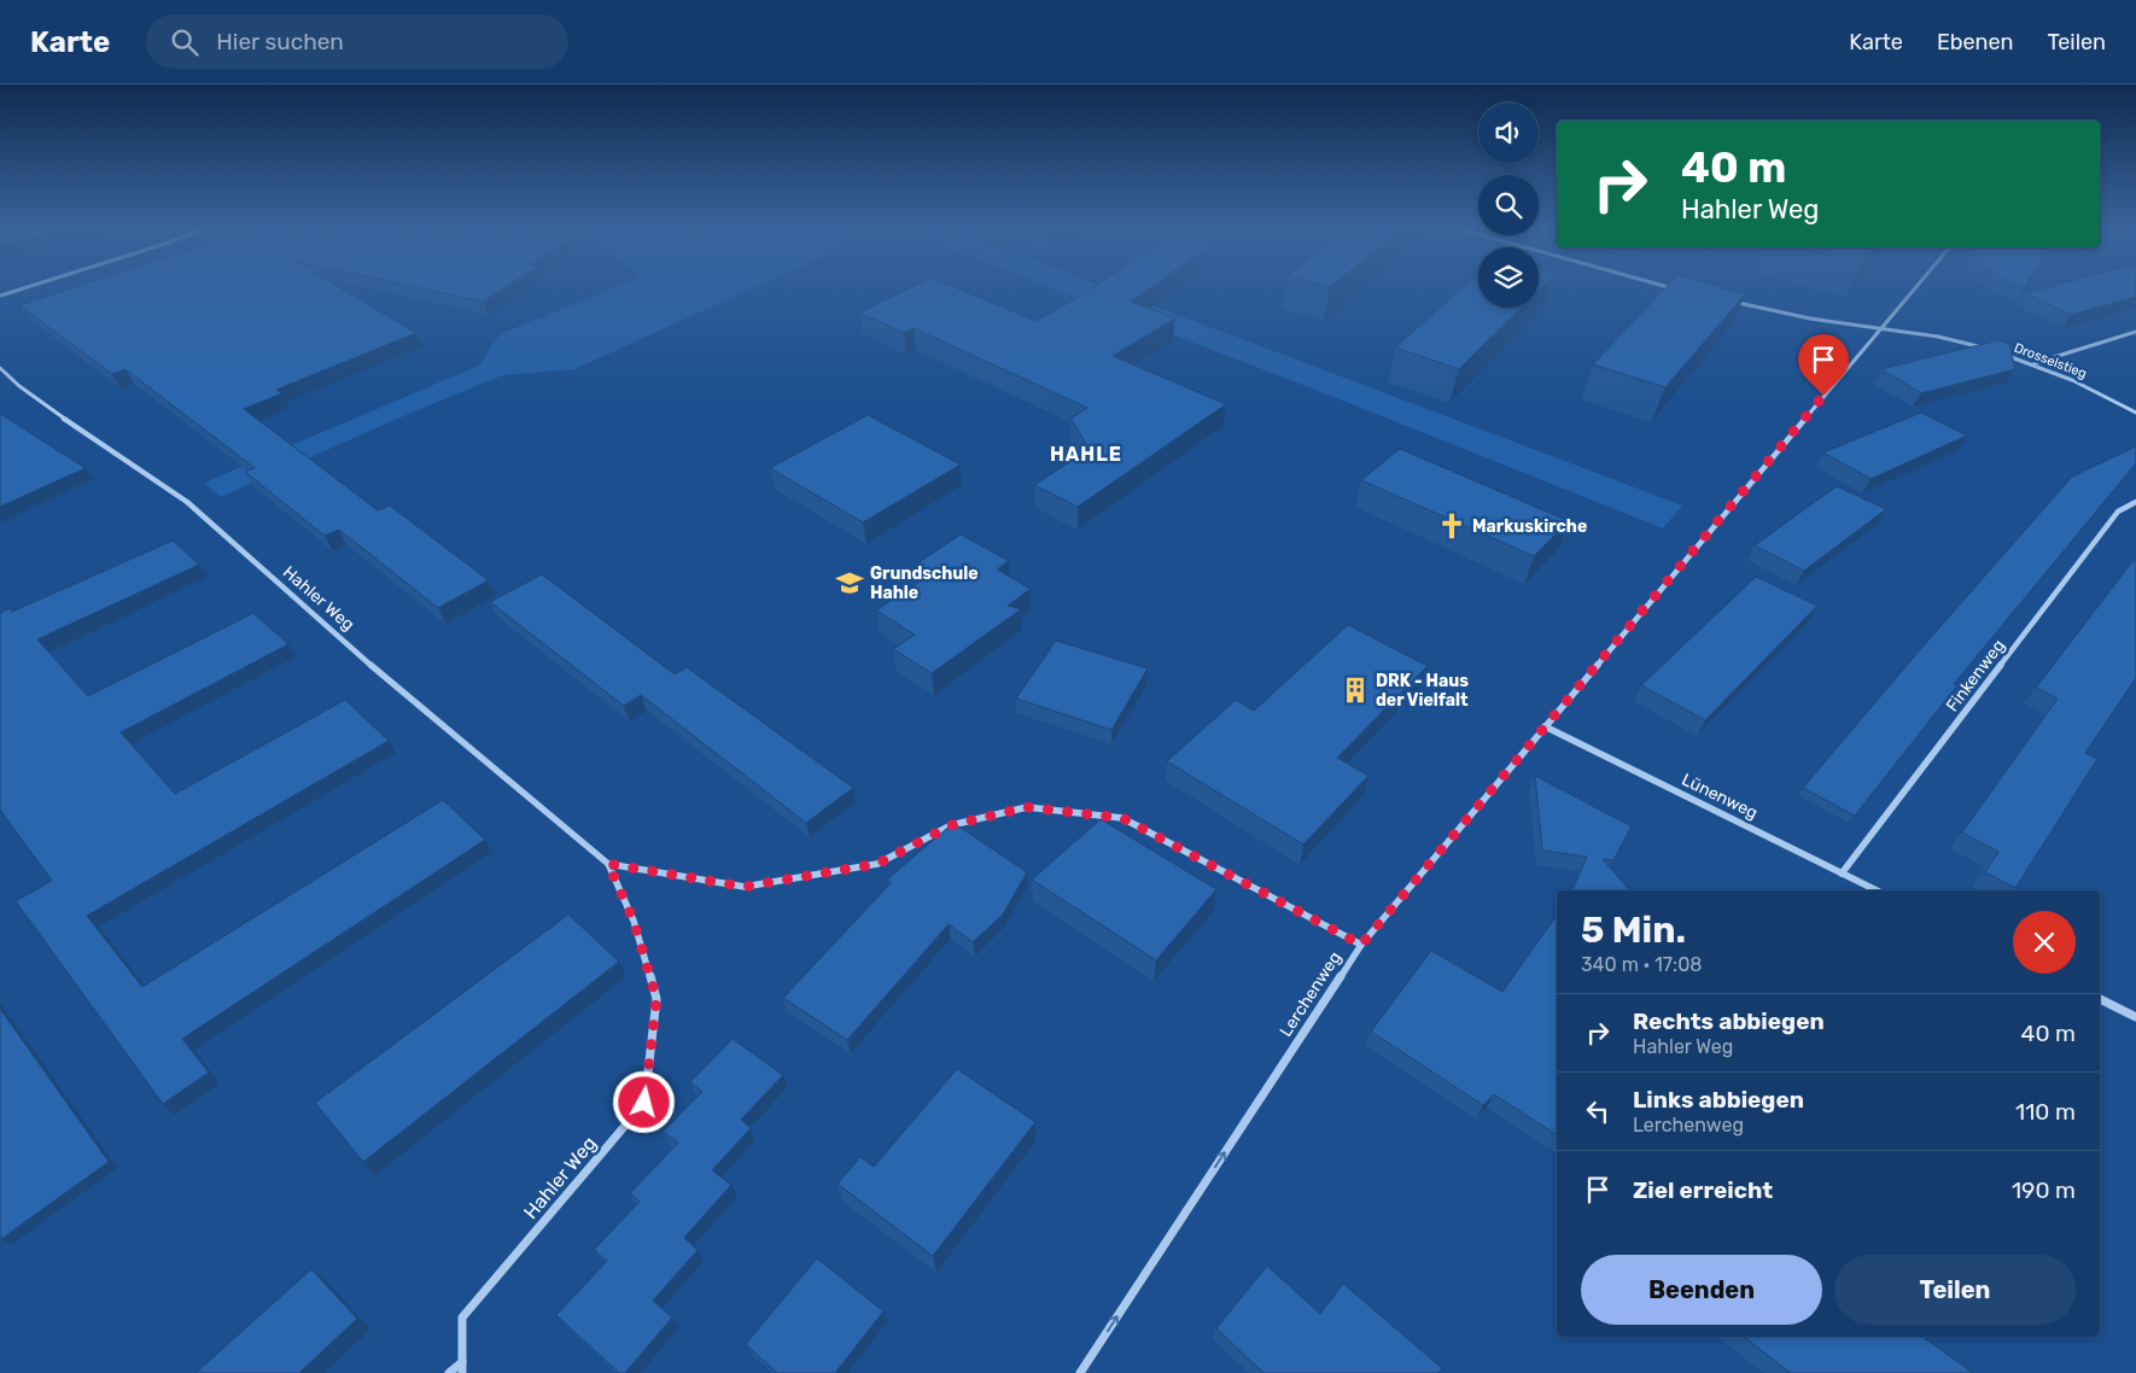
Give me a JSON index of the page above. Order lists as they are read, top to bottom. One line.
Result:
{"streets":{"street":["Drosselstieg","Hahler Weg","Finkenweg","Lünenweg","Lerchenweg"]},"crossings":[["Finkenweg","Lünenweg"],["Lünenweg","Lerchenweg"]],"one_way":["Lerchenweg"],"districts":["HAHLE"],"places":{"church":["Markuskirche"],"school or university":["Grundschule Hahle"],"building":["DRK - Haus der Vielfalt"]},"page":{"header":"Karte","search":"Hier suchen","nav":["Karte","Ebenen","Teilen"],"turn":["40 m","Hahler Weg"],"heading":["5 Min.","340 m · 17:08"],"list":[{"name":"Rechts abbiegen","note":"Hahler Weg","value":"40 m"},{"name":"Links abbiegen","note":"Lerchenweg","value":"110 m"},{"name":"Ziel erreicht","value":"190 m"}],"buttons":["Beenden","Teilen"]}}
